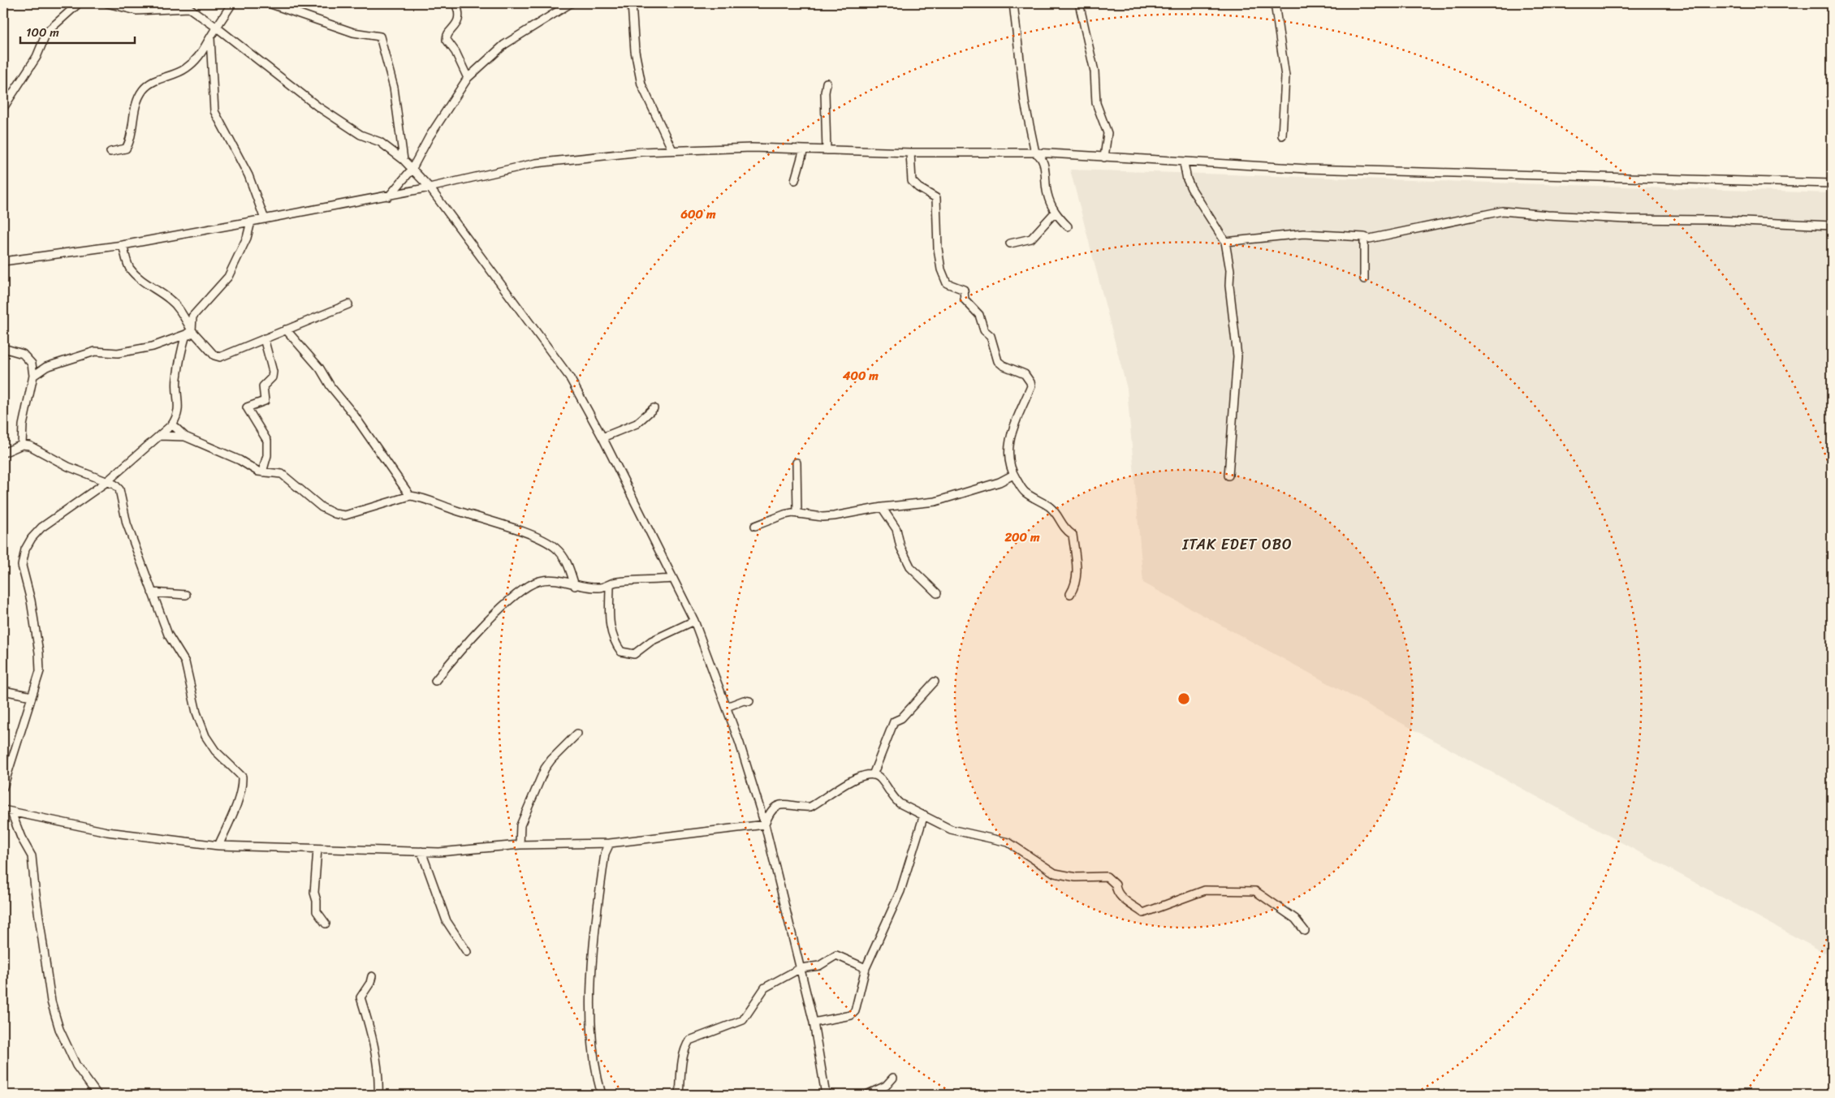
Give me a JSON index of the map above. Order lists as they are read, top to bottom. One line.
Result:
{"districts":["ITAK EDET OBO"],"scale_bar":"100 m","rings":["600 m","400 m","200 m"]}
